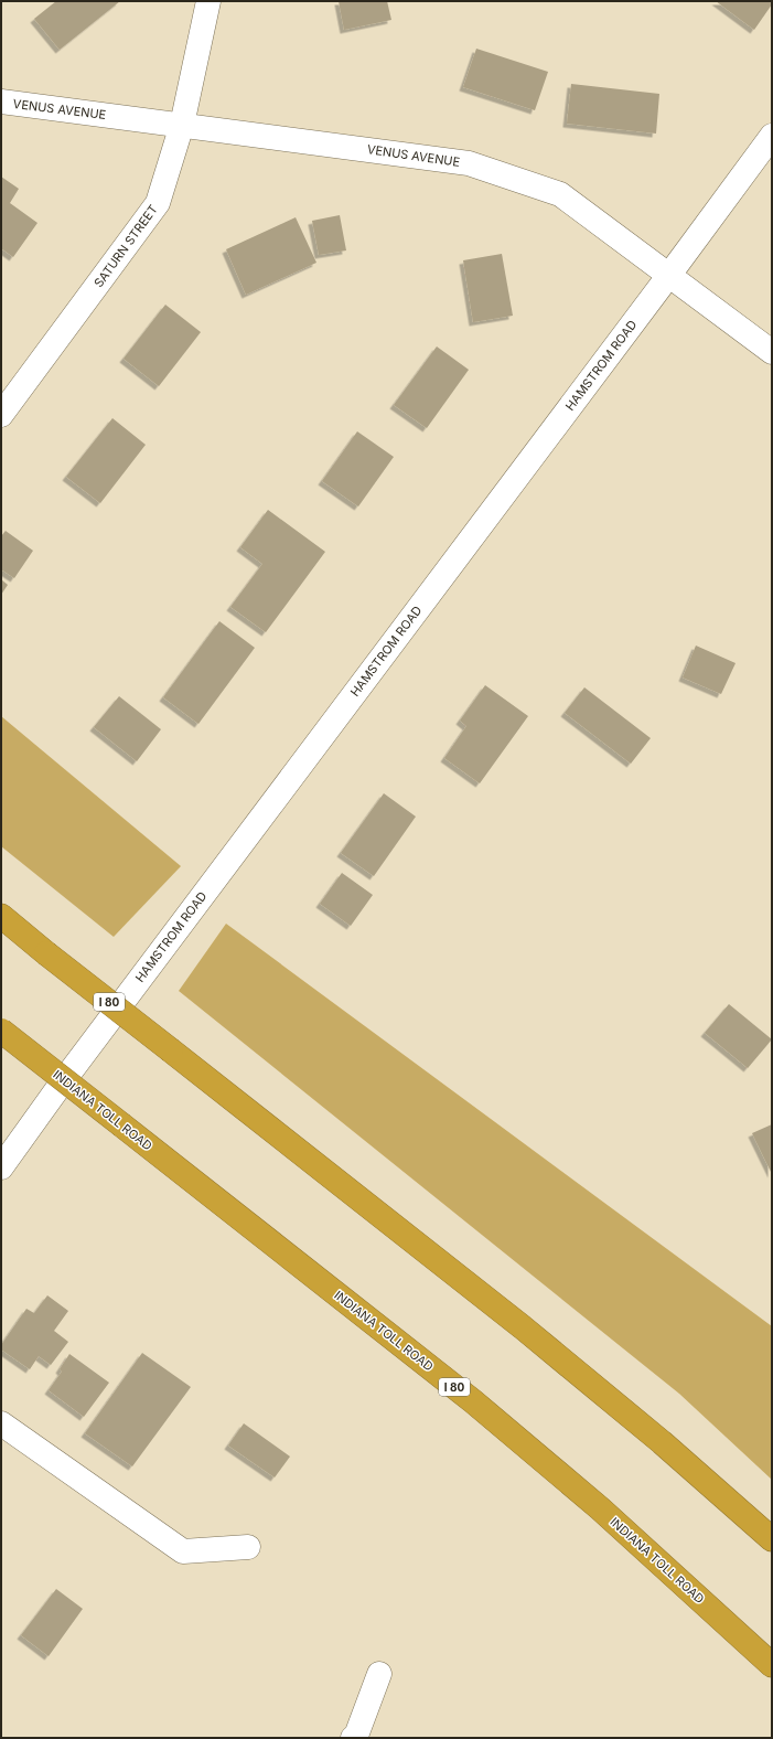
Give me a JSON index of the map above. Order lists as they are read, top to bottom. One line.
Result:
{"streets":{"highway":["I 80","INDIANA TOLL ROAD"],"street":["VENUS AVENUE","SATURN STREET","HAMSTROM ROAD"]},"crossings":[["VENUS AVENUE","SATURN STREET"],["VENUS AVENUE","HAMSTROM ROAD"]]}
